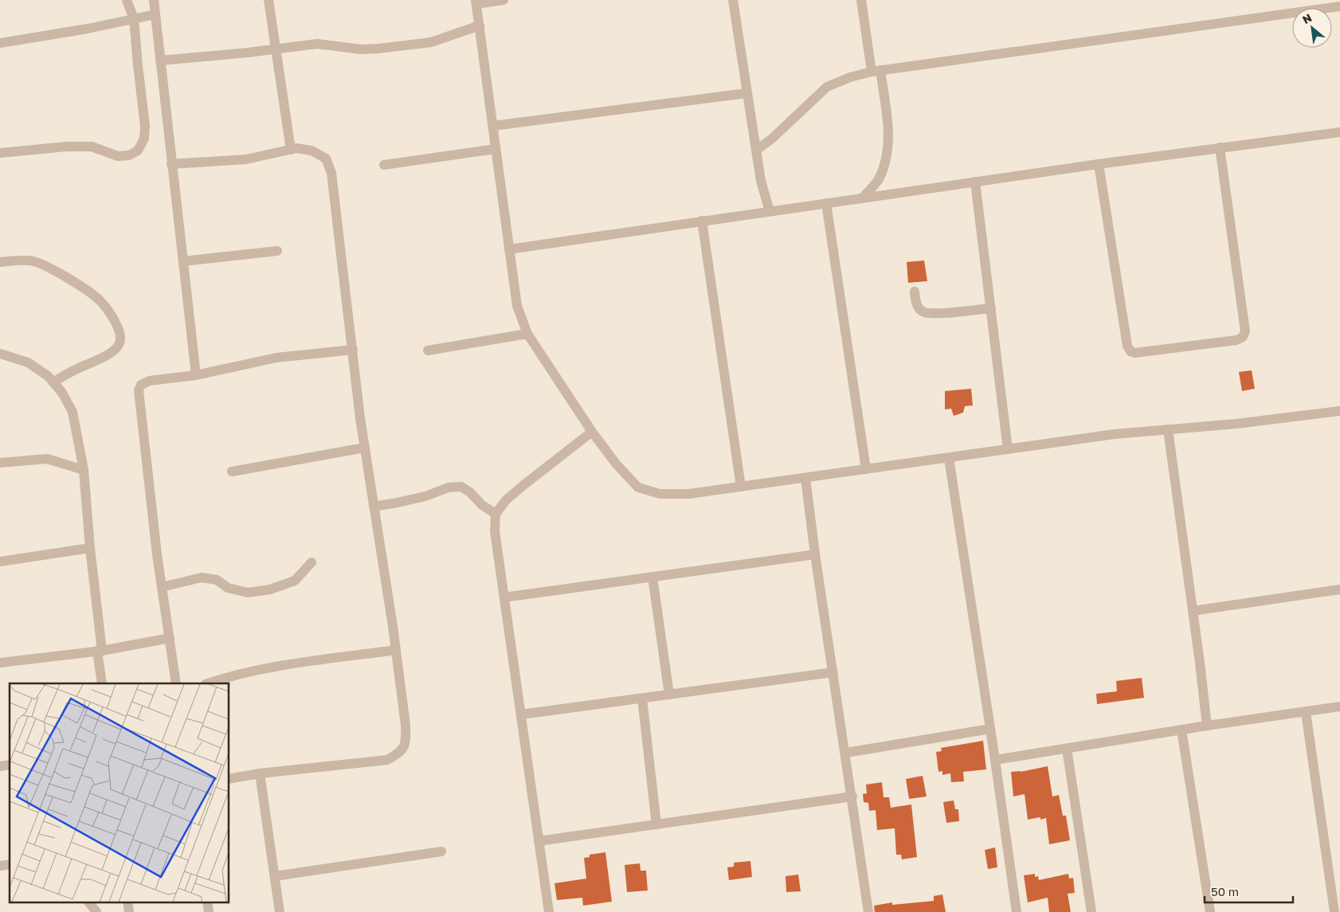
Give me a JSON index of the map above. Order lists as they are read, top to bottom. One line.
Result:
{"scale_bar":"50 m","north":"top left"}
